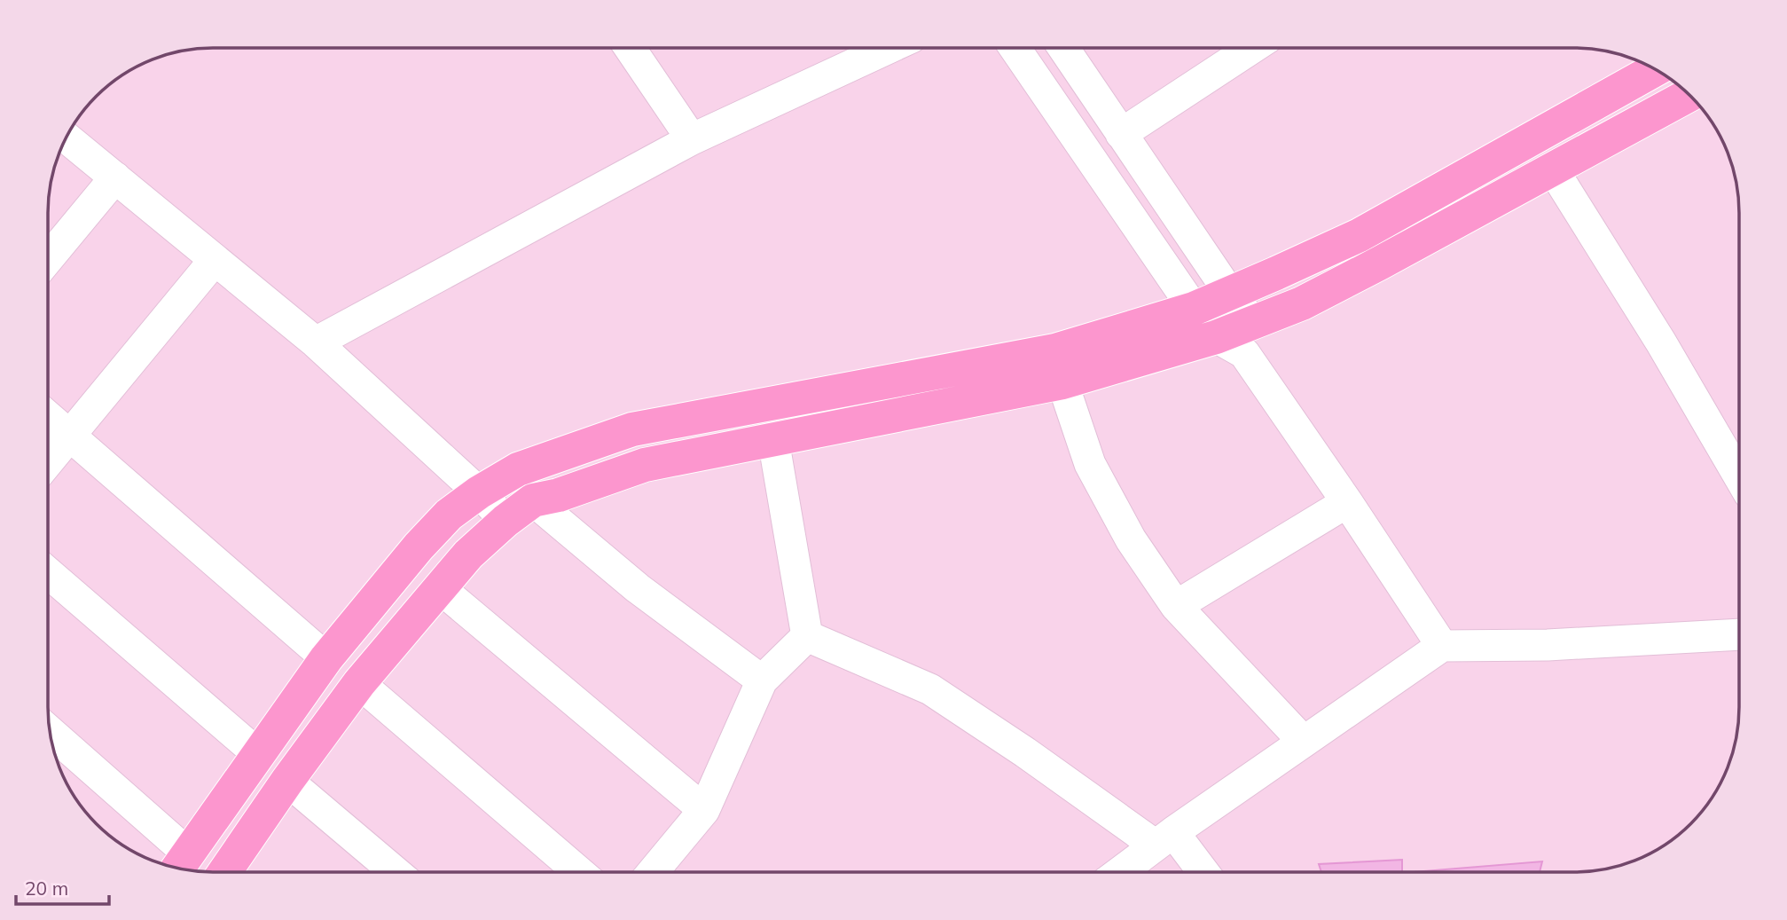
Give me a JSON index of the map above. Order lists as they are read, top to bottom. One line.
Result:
{"scale_bar":"20 m"}
